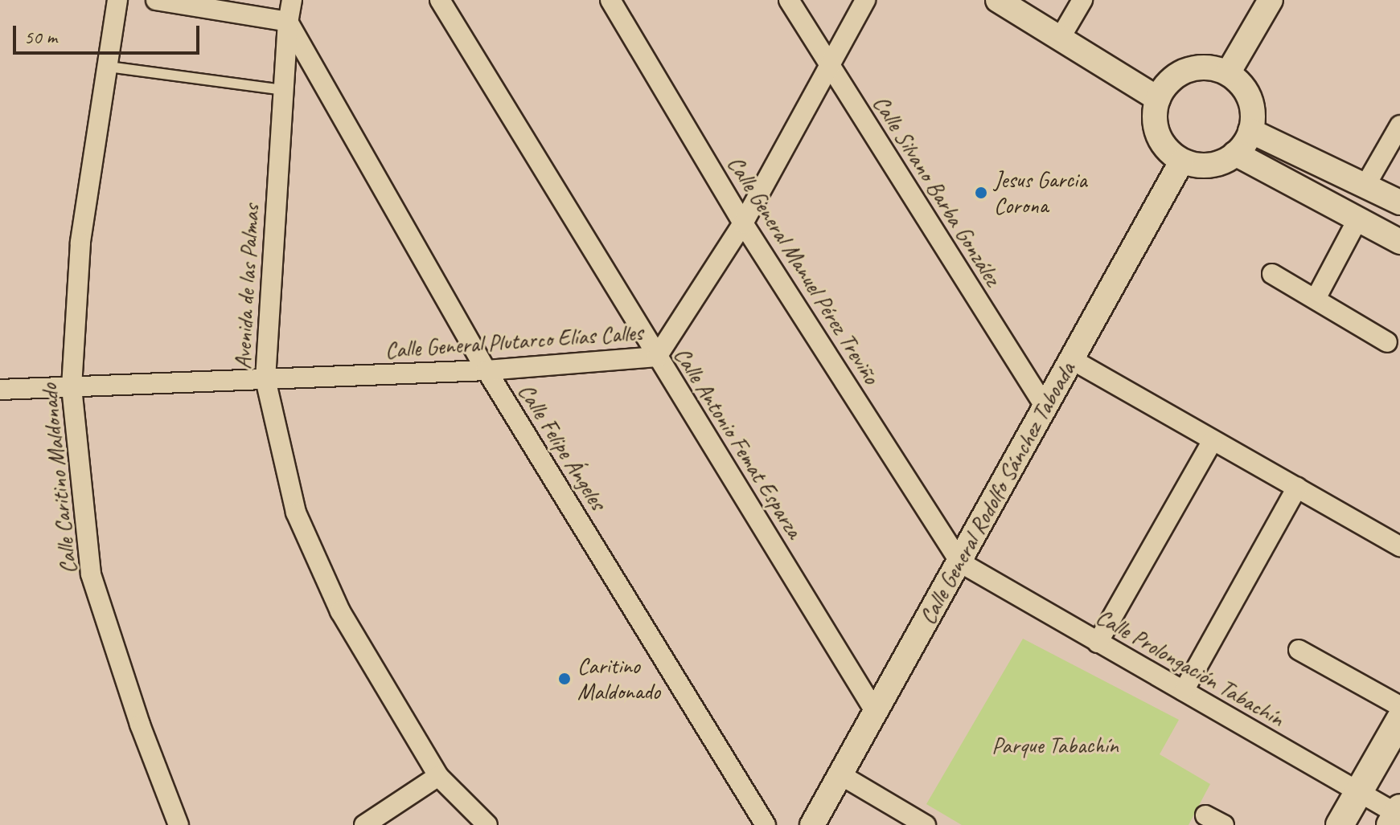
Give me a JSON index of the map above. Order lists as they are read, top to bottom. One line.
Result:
{"streets":{"street":["Calle Silvano Barba González","Calle General Manuel Pérez Treviño","Avenida de las Palmas","Calle General Plutarco Elías Calles","Calle Antonio Femat Esparza","Calle Felipe Ángeles","Calle Caritino Maldonado","Calle General Rodolfo Sánchez Taboada","Calle Prolongación Tabachín"]},"crossings":[["Calle Silvano Barba González","Calle General Plutarco Elías Calles"],["Calle Silvano Barba González","Calle General Rodolfo Sánchez Taboada"],["Calle General Manuel Pérez Treviño","Calle General Plutarco Elías Calles"],["Calle General Manuel Pérez Treviño","Calle General Rodolfo Sánchez Taboada"],["Calle General Manuel Pérez Treviño","Calle Prolongación Tabachín"],["Avenida de las Palmas","Calle General Plutarco Elías Calles"],["Avenida de las Palmas","Calle Felipe Ángeles"],["Calle General Plutarco Elías Calles","Calle Antonio Femat Esparza"],["Calle General Plutarco Elías Calles","Calle Felipe Ángeles"],["Calle General Plutarco Elías Calles","Calle Caritino Maldonado"],["Calle Antonio Femat Esparza","Calle General Rodolfo Sánchez Taboada"],["Calle General Rodolfo Sánchez Taboada","Calle Prolongación Tabachín"]],"parks":["Parque Tabachín"],"places":["Jesus Garcia Corona","Caritino Maldonado"],"scale_bar":"50 m"}
